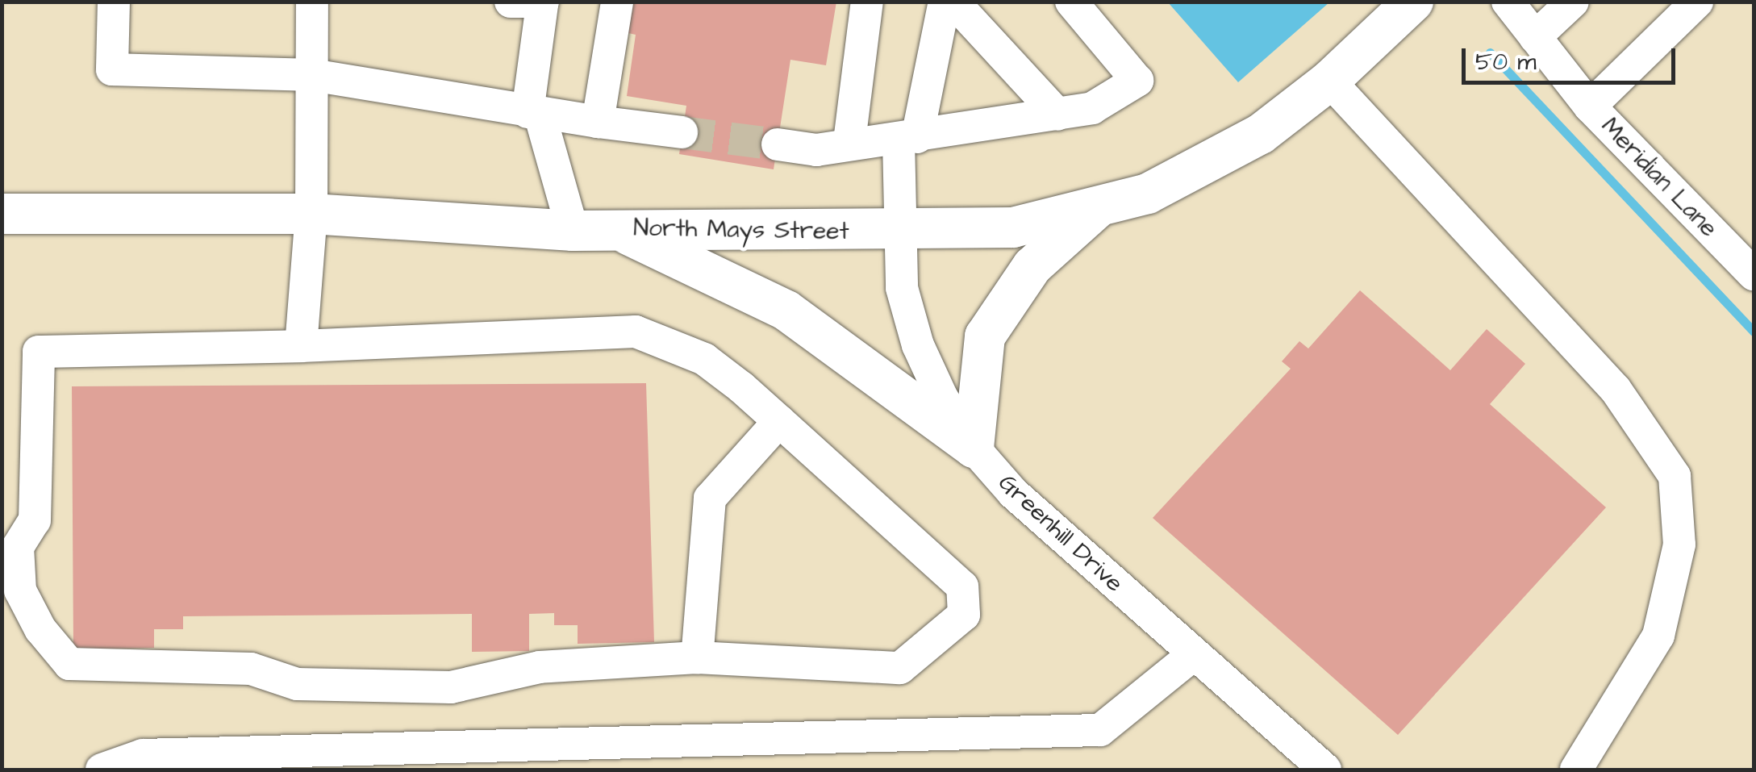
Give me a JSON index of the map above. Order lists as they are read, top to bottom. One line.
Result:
{"streets":{"main road":["North Mays Street"],"street":["Meridian Lane","Greenhill Drive"]},"crossings":[["North Mays Street","Greenhill Drive"]],"scale_bar":"50 m"}
